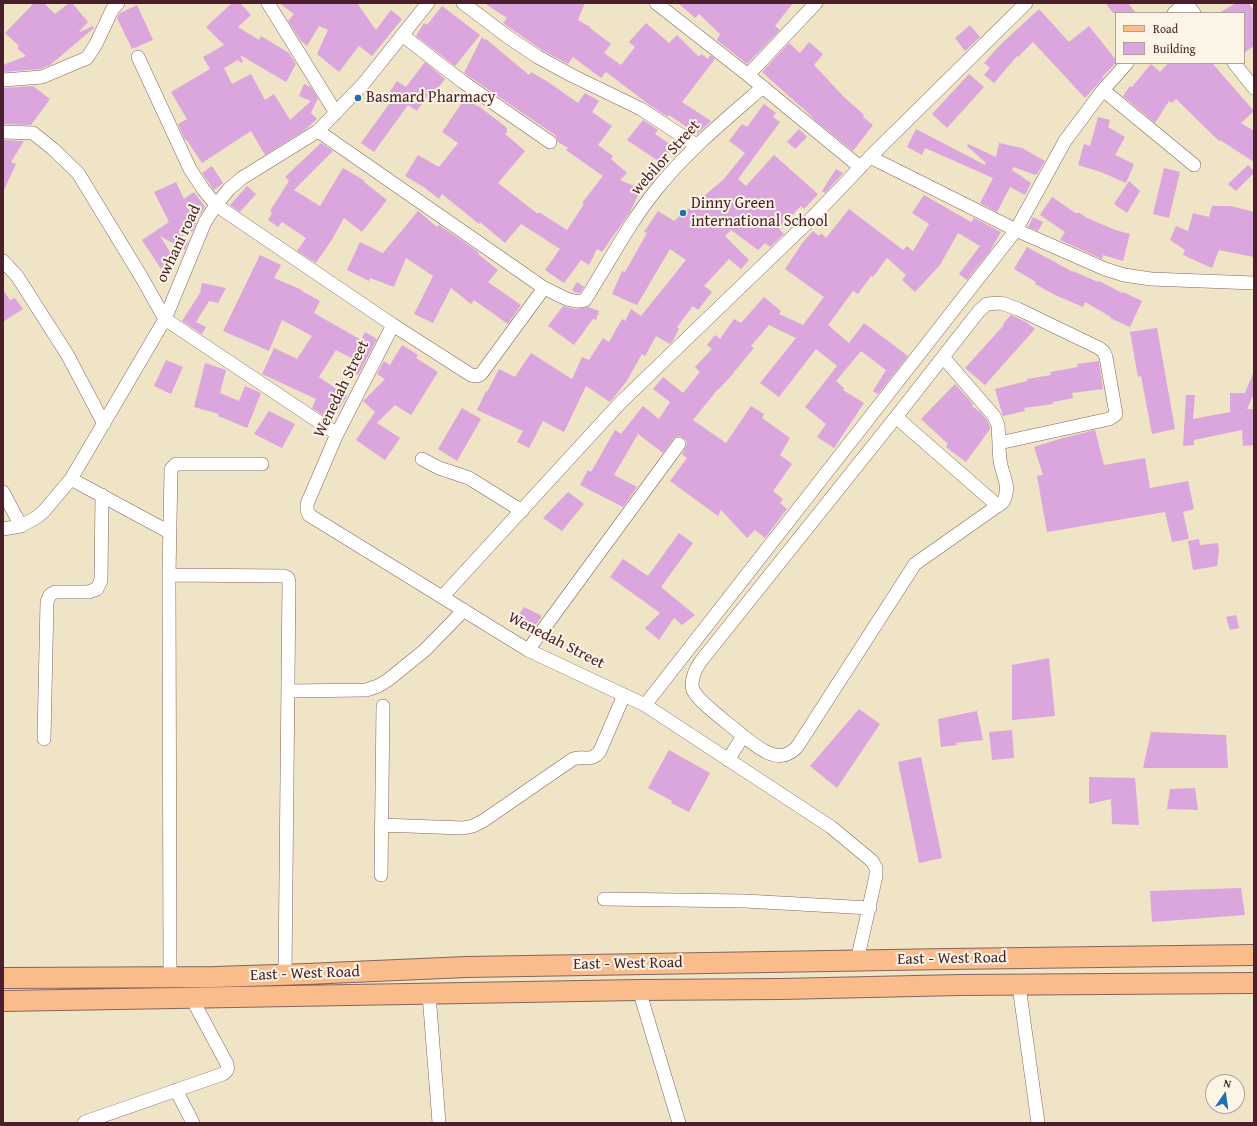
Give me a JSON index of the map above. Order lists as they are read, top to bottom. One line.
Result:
{"streets":{"main road":["East - West Road"],"street":["webilor Street","owhani road","Wenedah Street"]},"crossings":[["Wenedah Street","East - West Road"]],"places":["Basmard Pharmacy","Dinny Green international School"],"legend":["Road","Building"],"north":"top"}
